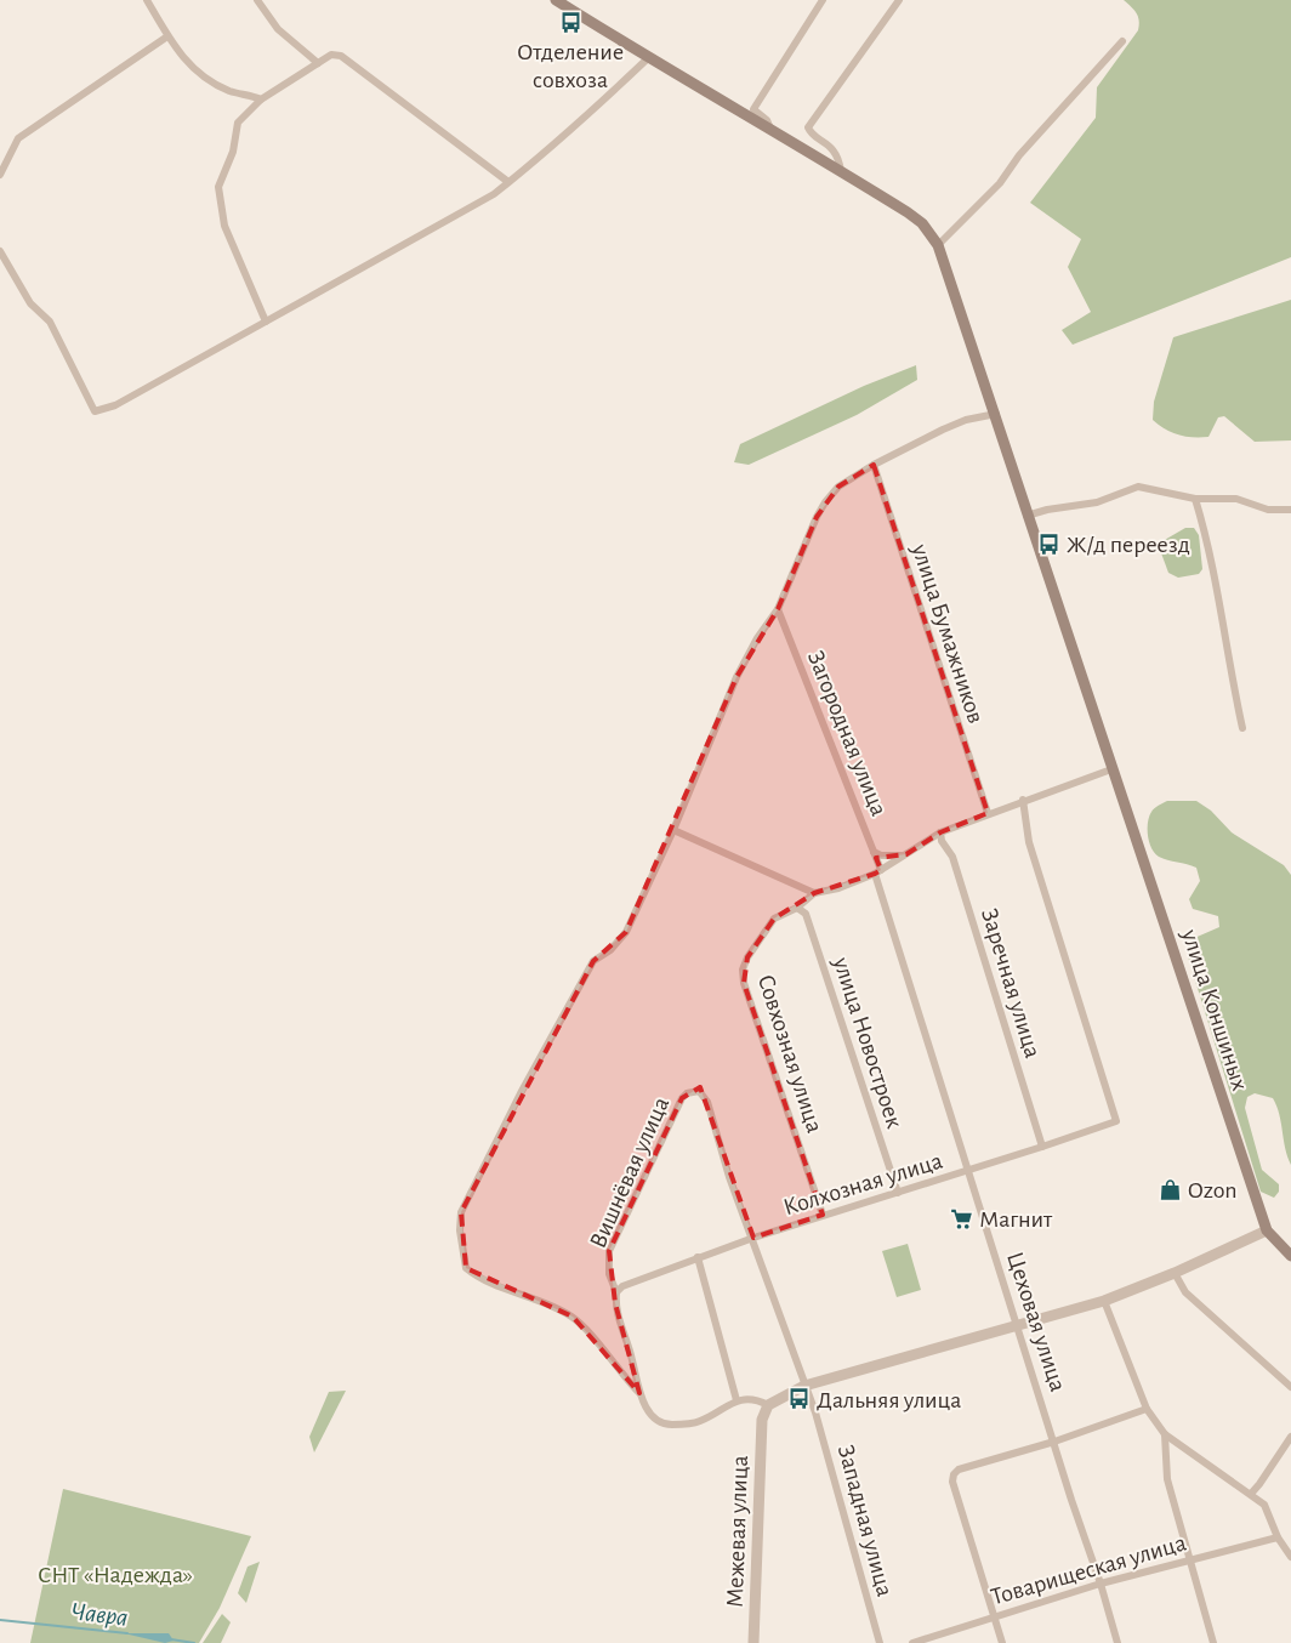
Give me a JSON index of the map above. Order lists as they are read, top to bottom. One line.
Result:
{"streets":{"main road":["улица Коншиных"],"street":["улица Бумажников","Загородная улица","Заречная улица","улица Новостроек","Совхозная улица","Вишнёвая улица","Колхозная улица","Цеховая улица","Западная улица","Межевая улица","Товарищеская улица"]},"crossings":[["Загородная улица","Цеховая улица"],["Заречная улица","Колхозная улица"],["улица Новостроек","Совхозная улица"],["улица Новостроек","Колхозная улица"],["Совхозная улица","Колхозная улица"],["Вишнёвая улица","Колхозная улица"],["Вишнёвая улица","Западная улица"],["Колхозная улица","Цеховая улица"],["Колхозная улица","Западная улица"],["Цеховая улица","Товарищеская улица"]],"water":["Чавра"],"parks":["СНТ «Надежда»"],"places":{"bus stop":["Отделение совхоза","Ж/д переезд","Дальняя улица"],"shop":["Ozon"],"supermarket":["Магнит"]}}
